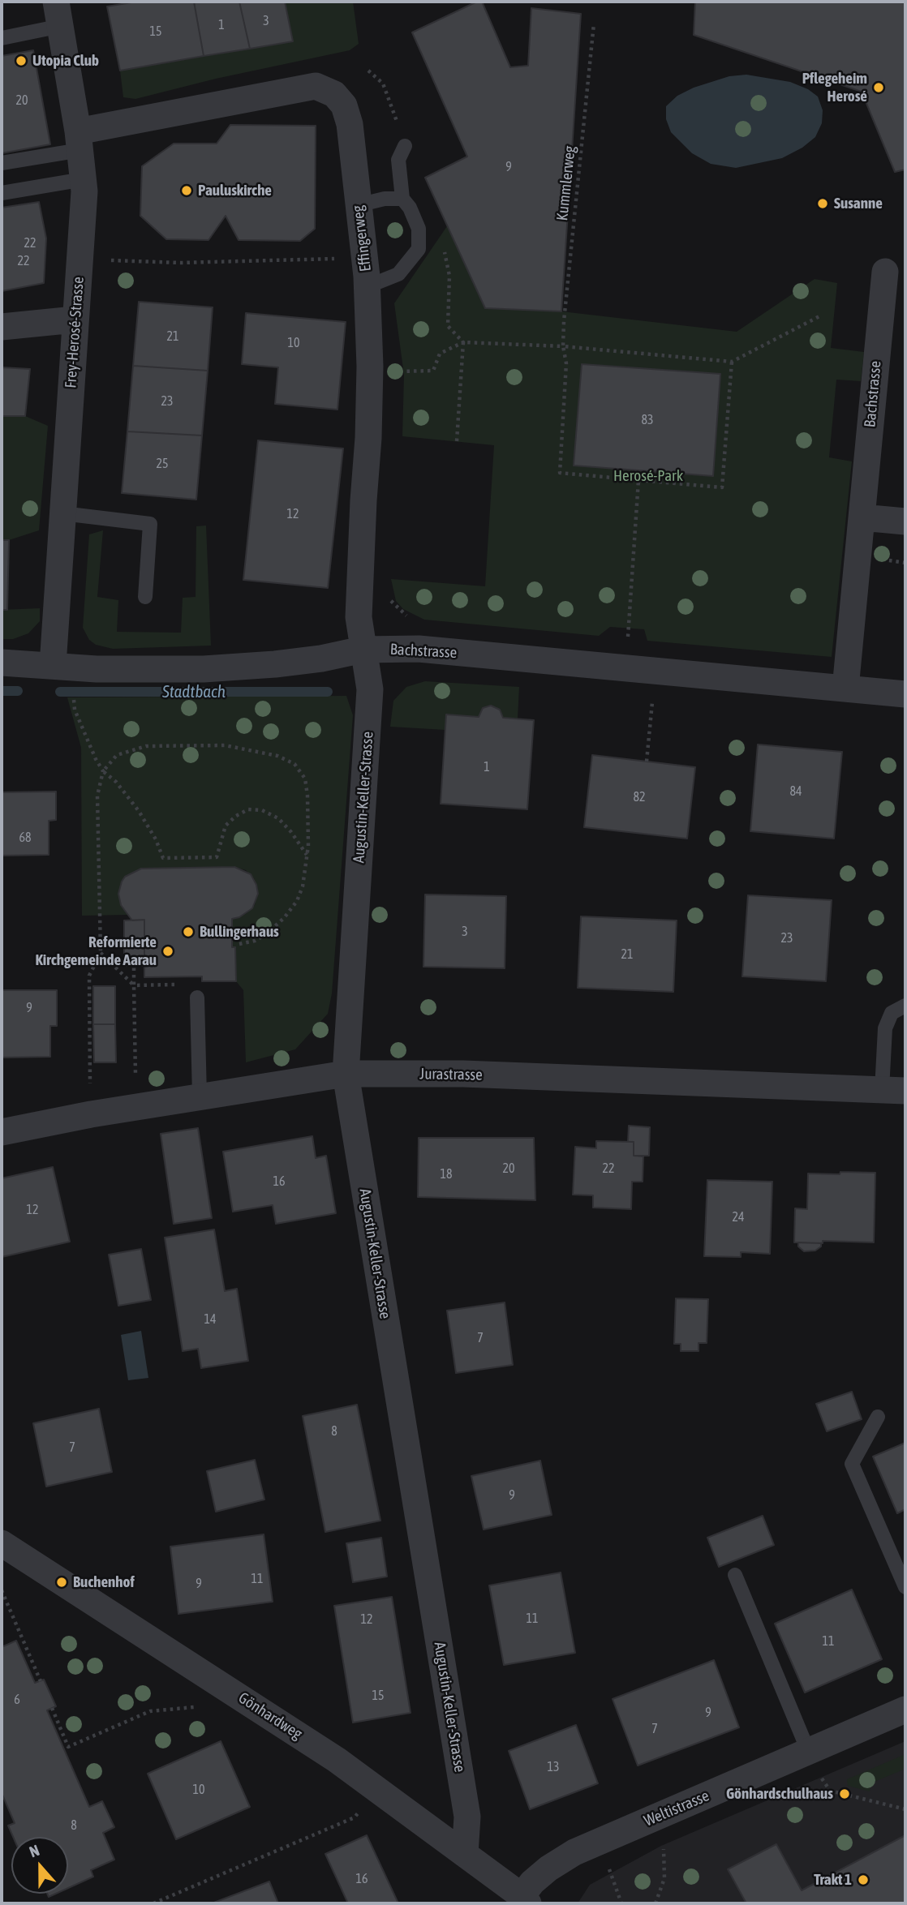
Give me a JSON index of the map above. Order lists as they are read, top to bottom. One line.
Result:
{"streets":{"street":["Effingerweg","Frey-Herosé-Strasse","Bachstrasse","Augustin-Keller-Strasse","Jurastrasse","Gönhardweg","Weltistrasse"],"path":["Kummlerweg"]},"crossings":[["Effingerweg","Frey-Herosé-Strasse"],["Effingerweg","Bachstrasse"],["Effingerweg","Augustin-Keller-Strasse"],["Frey-Herosé-Strasse","Bachstrasse"],["Bachstrasse","Augustin-Keller-Strasse"],["Augustin-Keller-Strasse","Jurastrasse"],["Augustin-Keller-Strasse","Gönhardweg"],["Gönhardweg","Weltistrasse"]],"water":["Stadtbach"],"parks":["Herosé-Park"],"places":["Utopia Club","Pflegeheim Herosé","Pauluskirche","Susanne","Bullingerhaus","Reformierte Kirchgemeinde Aarau","Buchenhof","Gönhardschulhaus","Trakt 1"],"house_numbers":["3","1","15","20","9","22","22","21","10","23","83","25","12","1","84","82","68","3","23","21","9","20","22","18","16","12","24","14","7","8","7","9","11","9","11","12","11","15","6","9","7","13","10","8","16"],"north":"top"}
